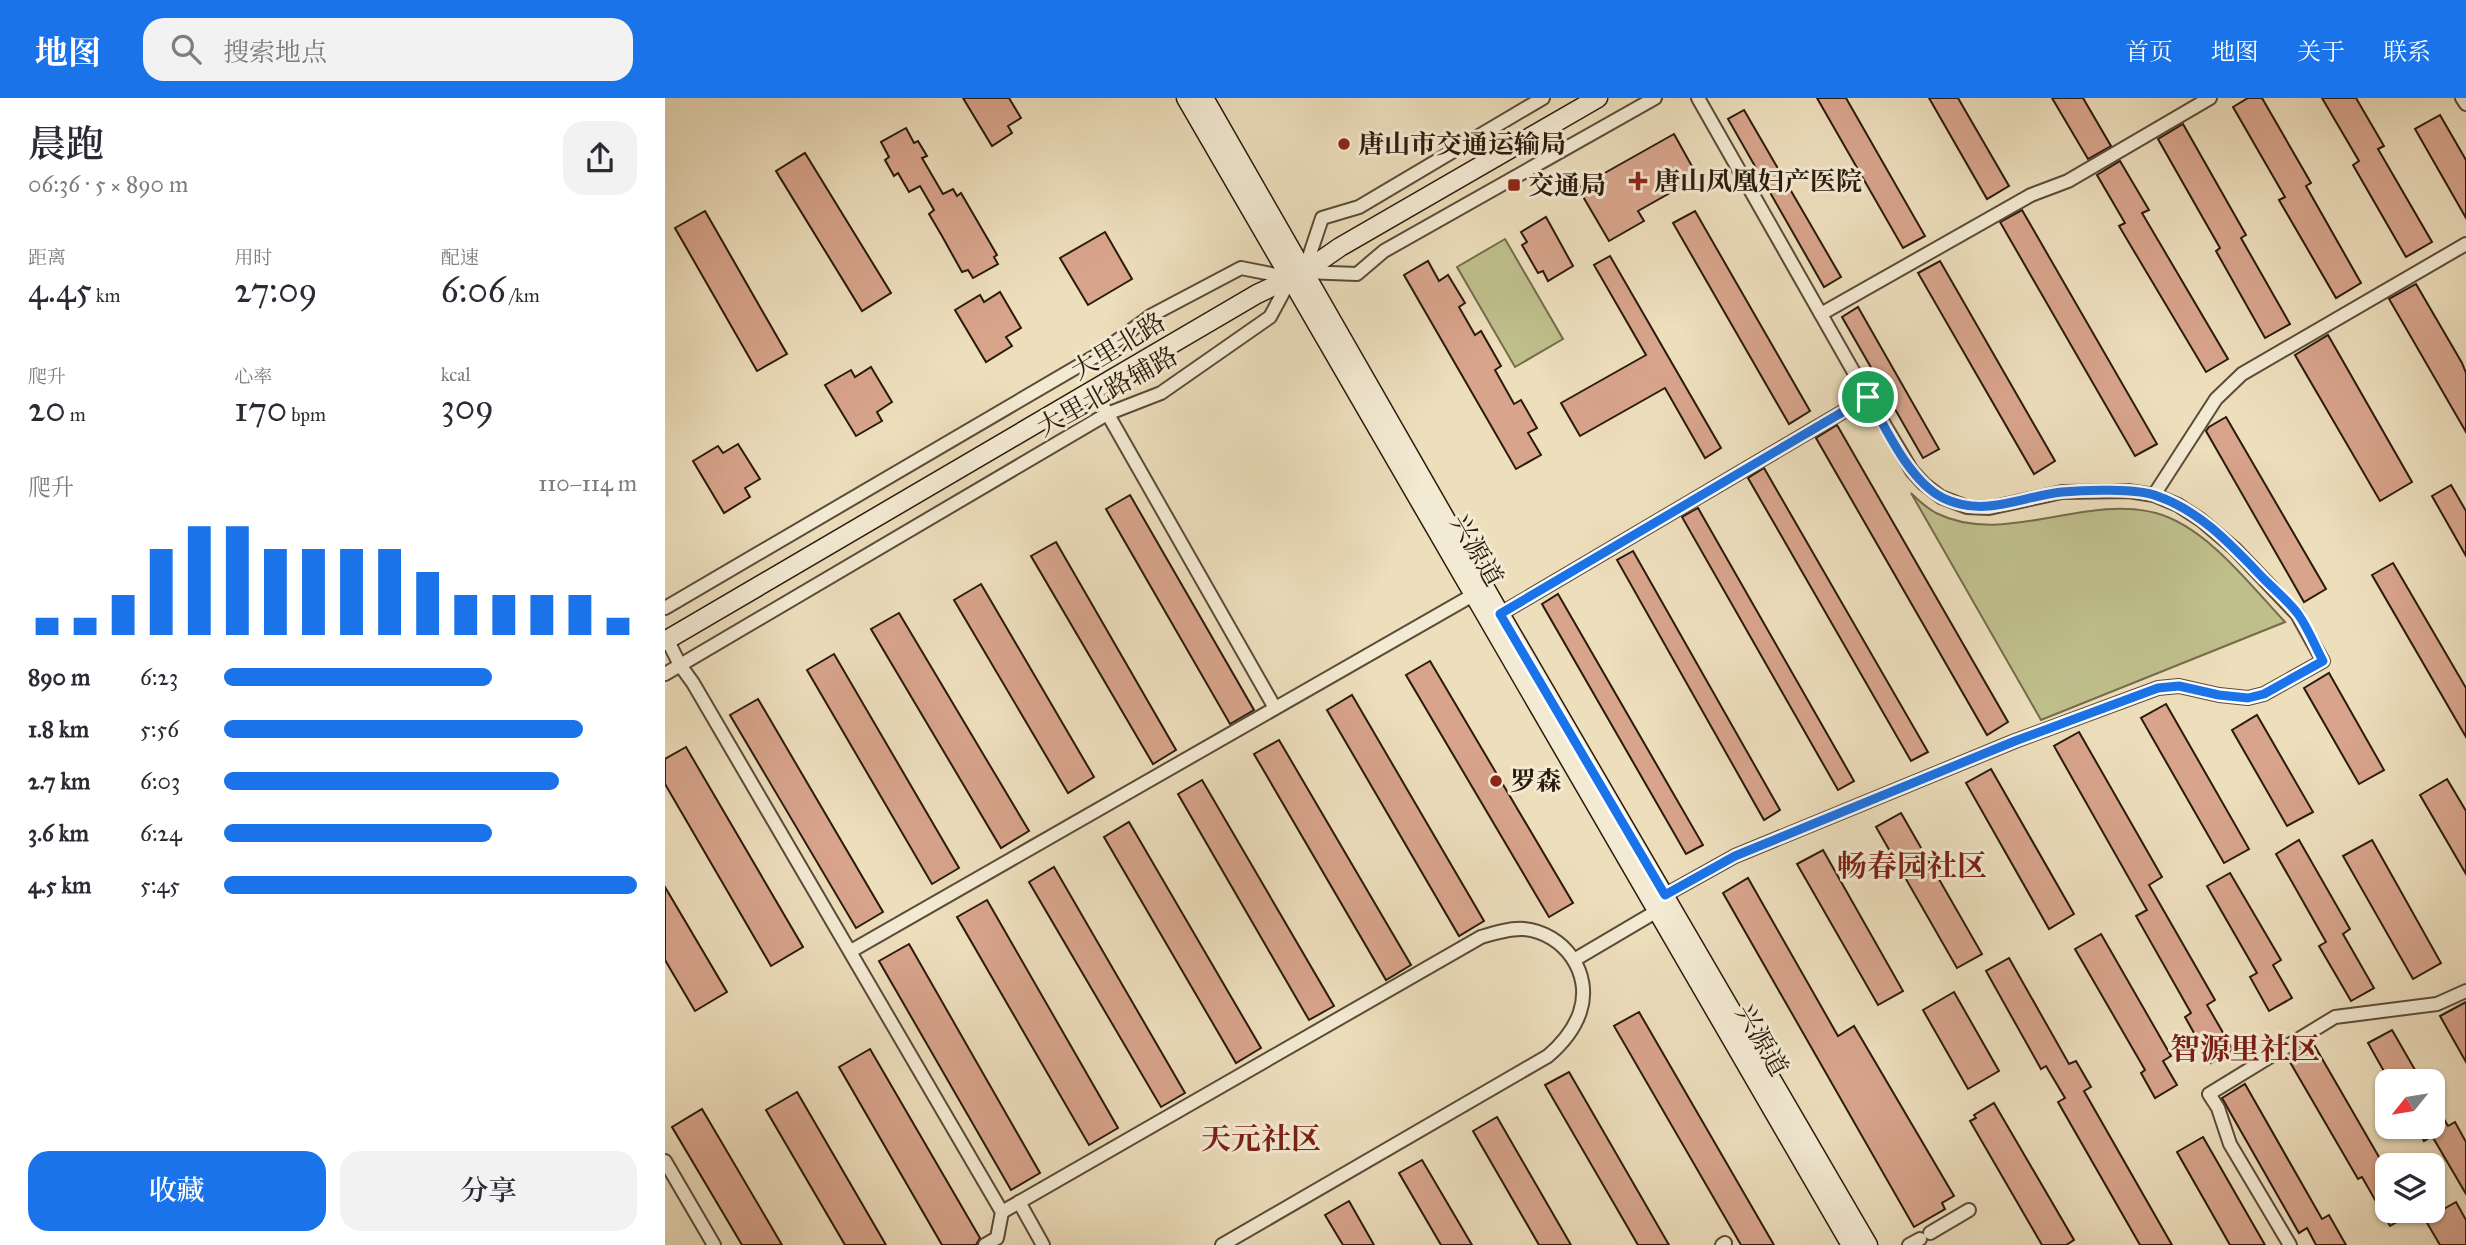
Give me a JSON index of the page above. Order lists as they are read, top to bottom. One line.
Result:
{"streets":{"main road":["大里北路","兴源道"],"street":["大里北路辅路"]},"crossings":[["大里北路","大里北路辅路"],["大里北路","兴源道"],["大里北路辅路","兴源道"]],"districts":["畅春园社区","智源里社区","天元社区"],"places":{"other":["唐山市交通运输局","罗森"],"health":["唐山凤凰妇产医院"],"transit":["交通局"]},"north":"bottom left","page":{"header":"地图","search":"搜索地点","nav":["首页","地图","关于","联系"],"heading":["晨跑","06:36 · 5 × 890 m"],"stats":[["距离","4.45 km"],["用时","27:09"],["配速","6:06 /km"],["爬升","20 m"],["心率","170 bpm"],["kcal","309"]],"chart":["爬升","110–114 m"],"list":[{"name":"890 m","note":"6:23"},{"name":"1.8 km","note":"5:56"},{"name":"2.7 km","note":"6:03"},{"name":"3.6 km","note":"6:24"},{"name":"4.5 km","note":"5:45"}],"buttons":["收藏","分享"]}}
